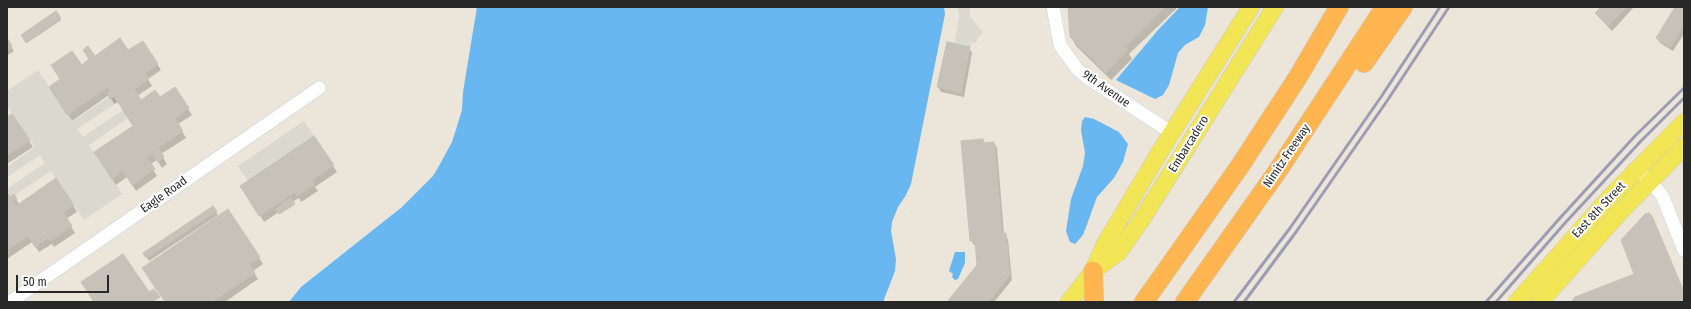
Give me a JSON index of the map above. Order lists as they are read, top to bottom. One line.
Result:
{"streets":{"highway":["Nimitz Freeway"],"main road":["Embarcadero","East 8th Street"],"street":["9th Avenue","Eagle Road"]},"crossings":[["9th Avenue","Embarcadero"]],"scale_bar":"50 m"}
